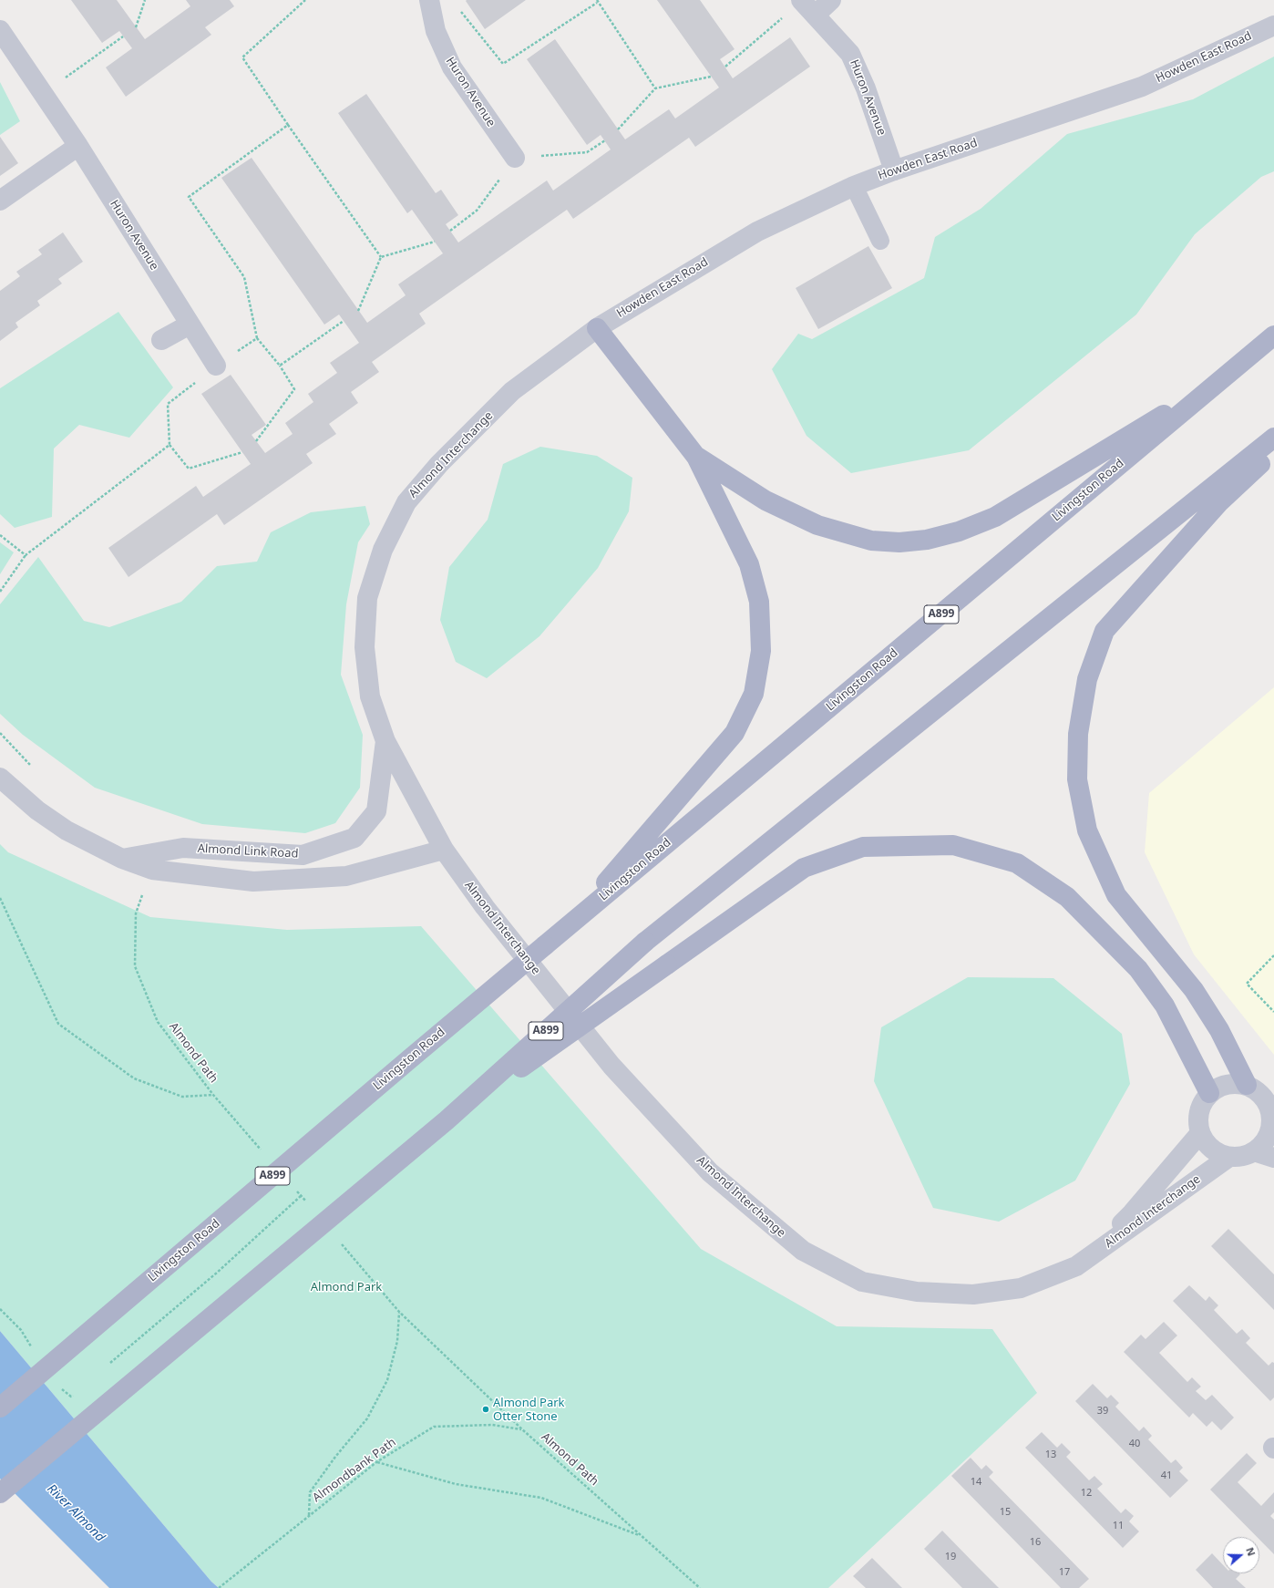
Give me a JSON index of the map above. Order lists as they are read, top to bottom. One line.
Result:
{"streets":{"main road":["Livingston Road","A899"],"street":["Howden East Road","Huron Avenue","Almond Interchange","Almond Link Road"],"path":["Almond Path","Almondbank Path"]},"crossings":[["Howden East Road","Huron Avenue"],["Howden East Road","Almond Interchange"],["Almond Interchange","Almond Link Road"],["Livingston Road","A899"],["Almond Path","Almondbank Path"]],"water":["River Almond"],"parks":["Almond Park"],"places":["Almond Park Otter Stone"],"house_numbers":["39","40","13","41","14","12","15","11","16","19","17"],"north":"right"}
